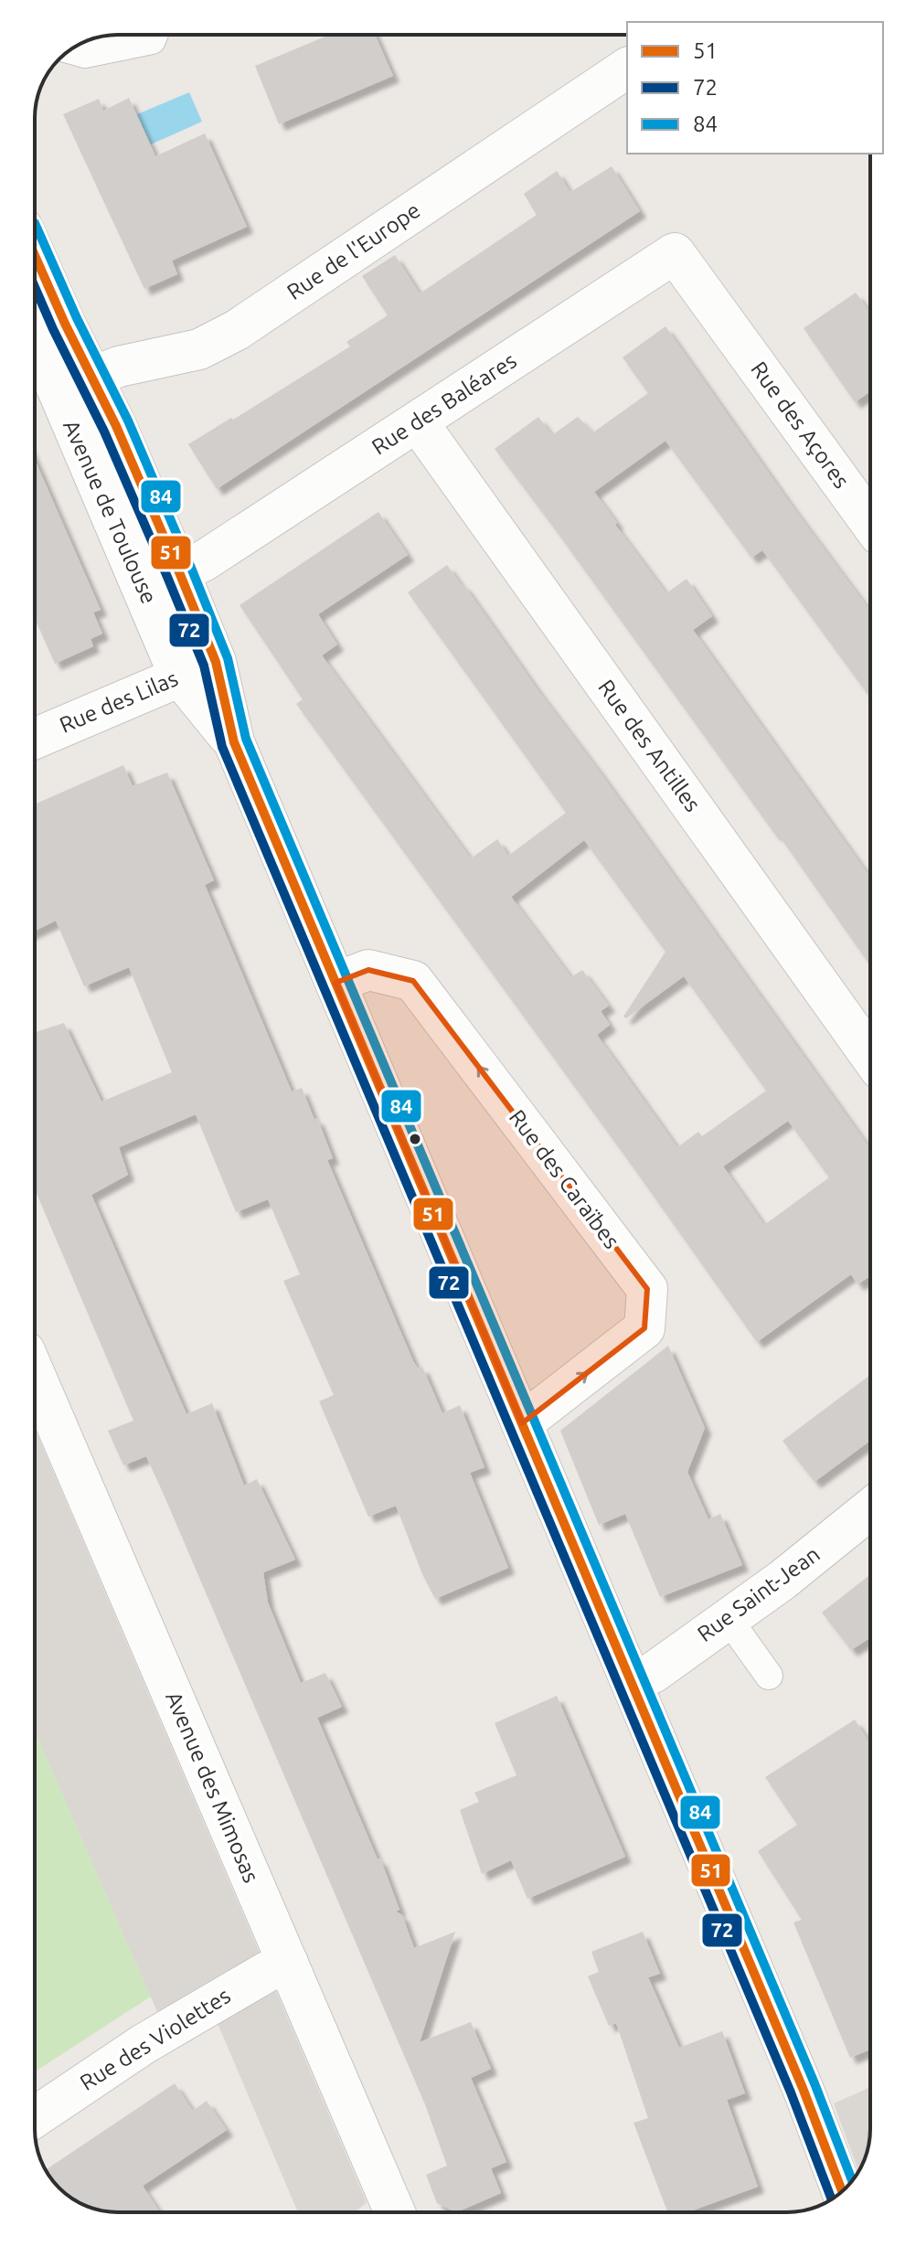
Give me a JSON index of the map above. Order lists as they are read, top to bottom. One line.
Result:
{"streets":{"street":["Rue de l'Europe","Rue des Baléares","Rue des Açores","Avenue de Toulouse","Rue des Lilas","Rue des Antilles","Rue des Caraïbes","Rue Saint-Jean","Avenue des Mimosas","Rue des Violettes"]},"crossings":[["Rue de l'Europe","Avenue de Toulouse"],["Rue des Baléares","Rue des Açores"],["Rue des Baléares","Avenue de Toulouse"],["Rue des Baléares","Rue des Antilles"],["Avenue de Toulouse","Rue des Lilas"],["Avenue de Toulouse","Rue des Caraïbes"],["Avenue de Toulouse","Rue Saint-Jean"],["Avenue des Mimosas","Rue des Violettes"]],"lines":["transit line 84","transit line 51","transit line 72"],"legend":["51","72","84"]}
